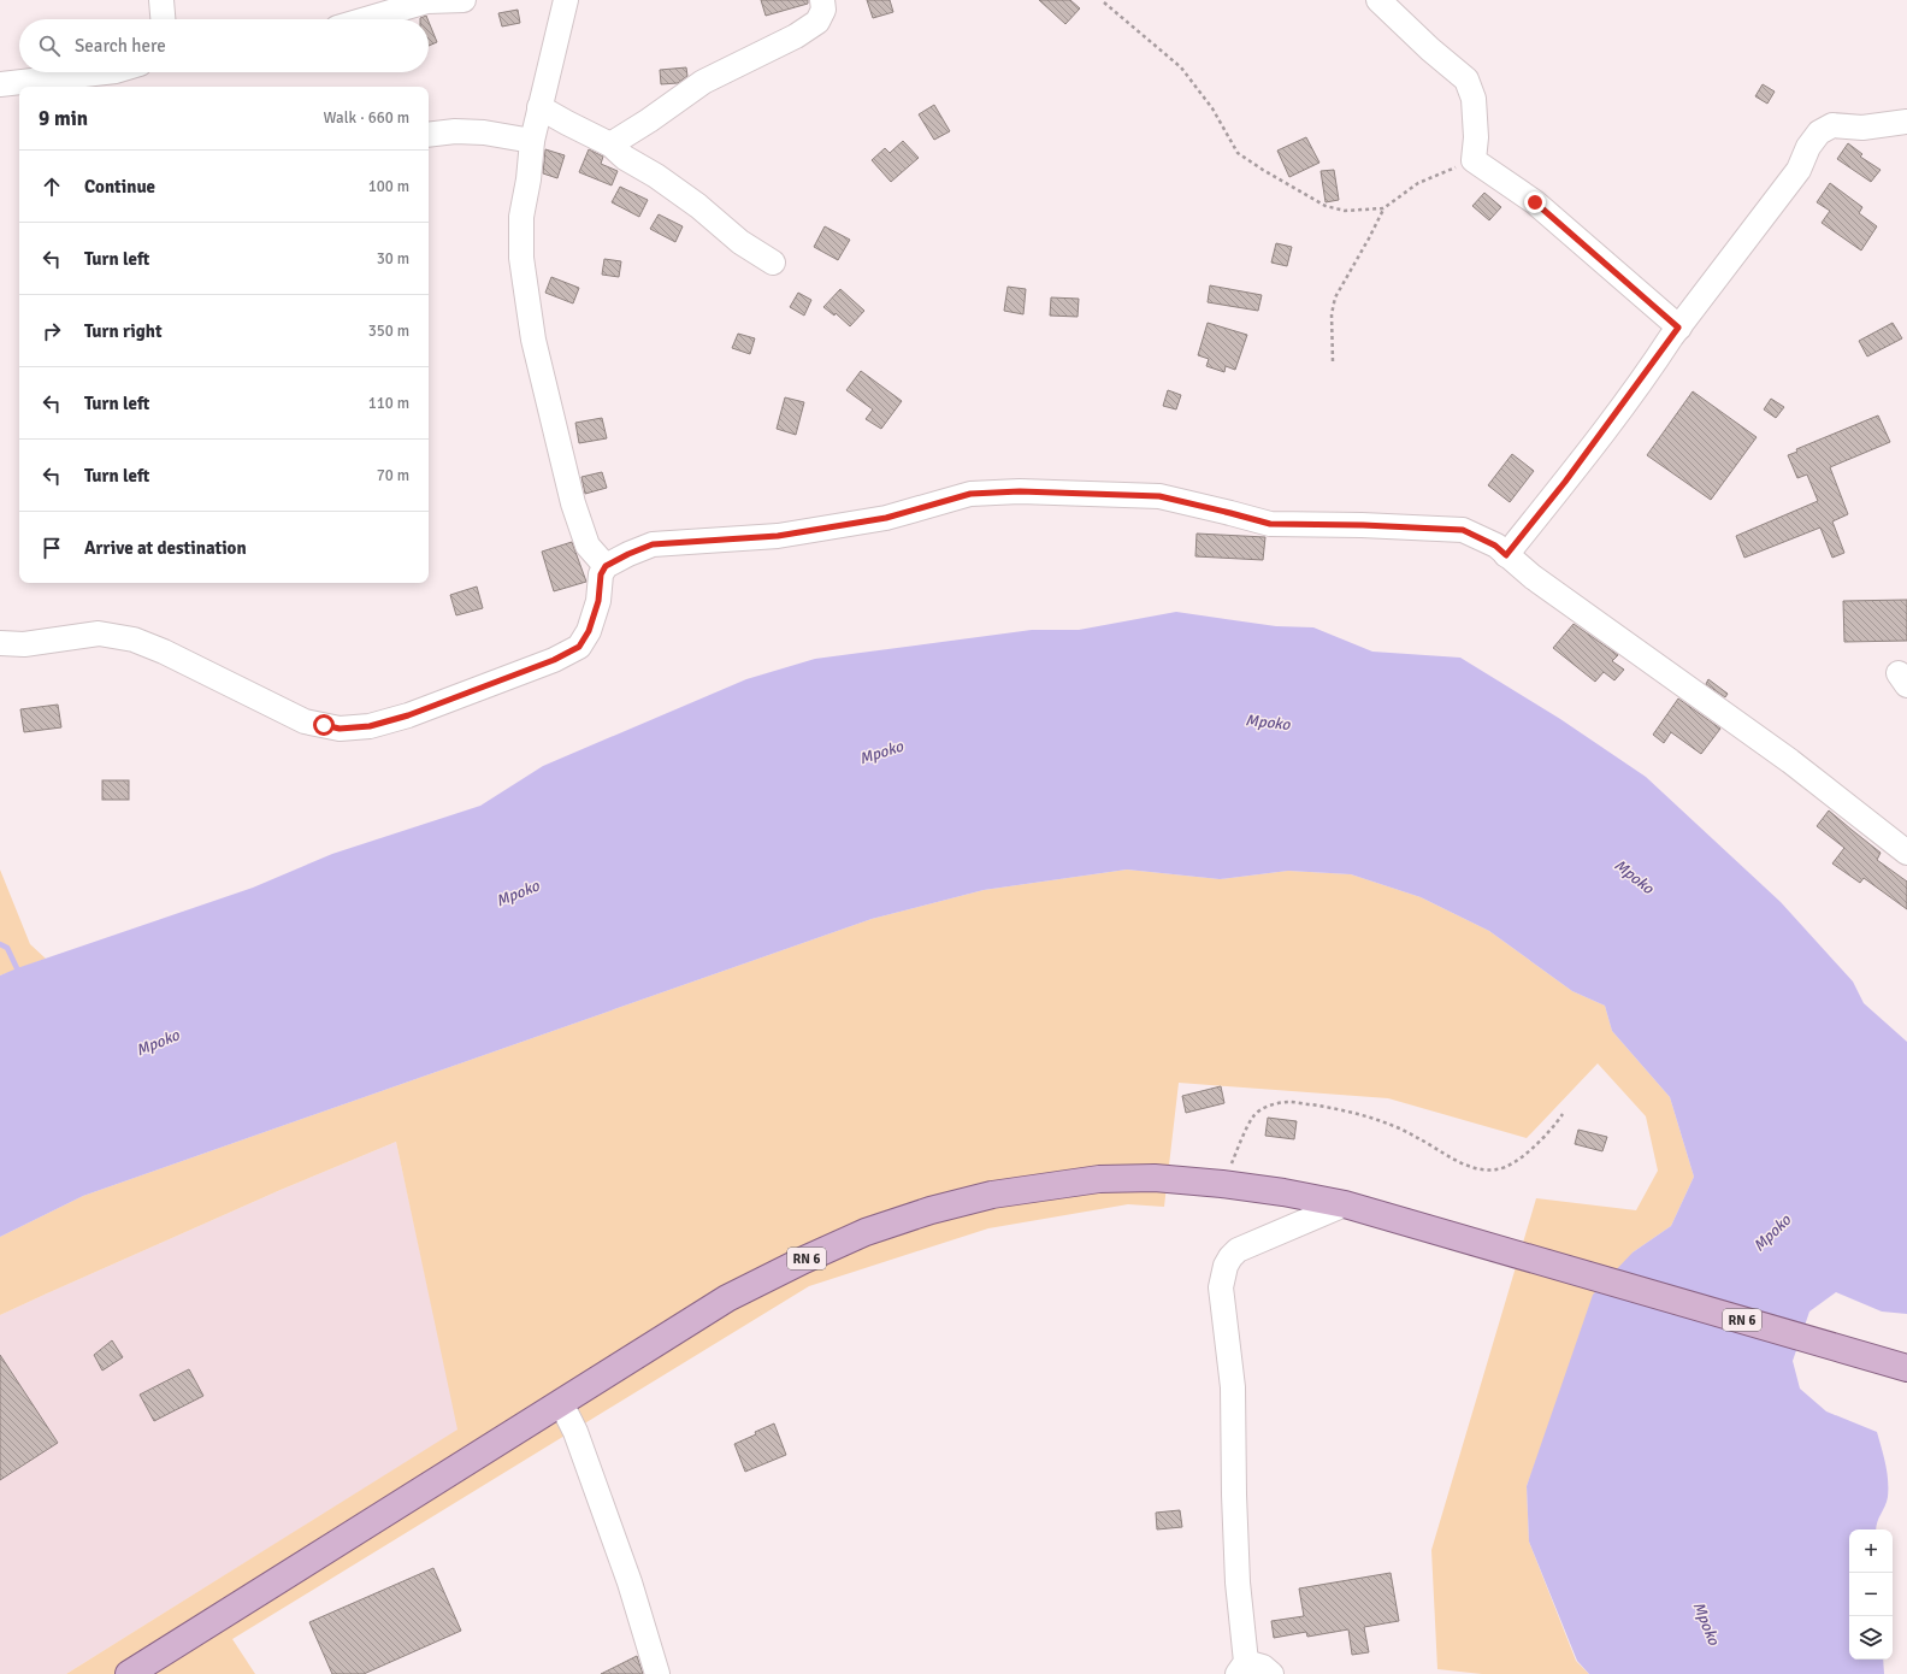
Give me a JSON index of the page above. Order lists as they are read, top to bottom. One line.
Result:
{"streets":{"main road":["RN 6"]},"water":["Mpoko"],"page":{"search":"Search here","heading":["9 min","Walk · 660 m"],"list":[["Continue","100 m"],["Turn left","30 m"],["Turn right","350 m"],["Turn left","110 m"],["Turn left","70 m"],"Arrive at destination"],"map_buttons":["+","−"]}}
